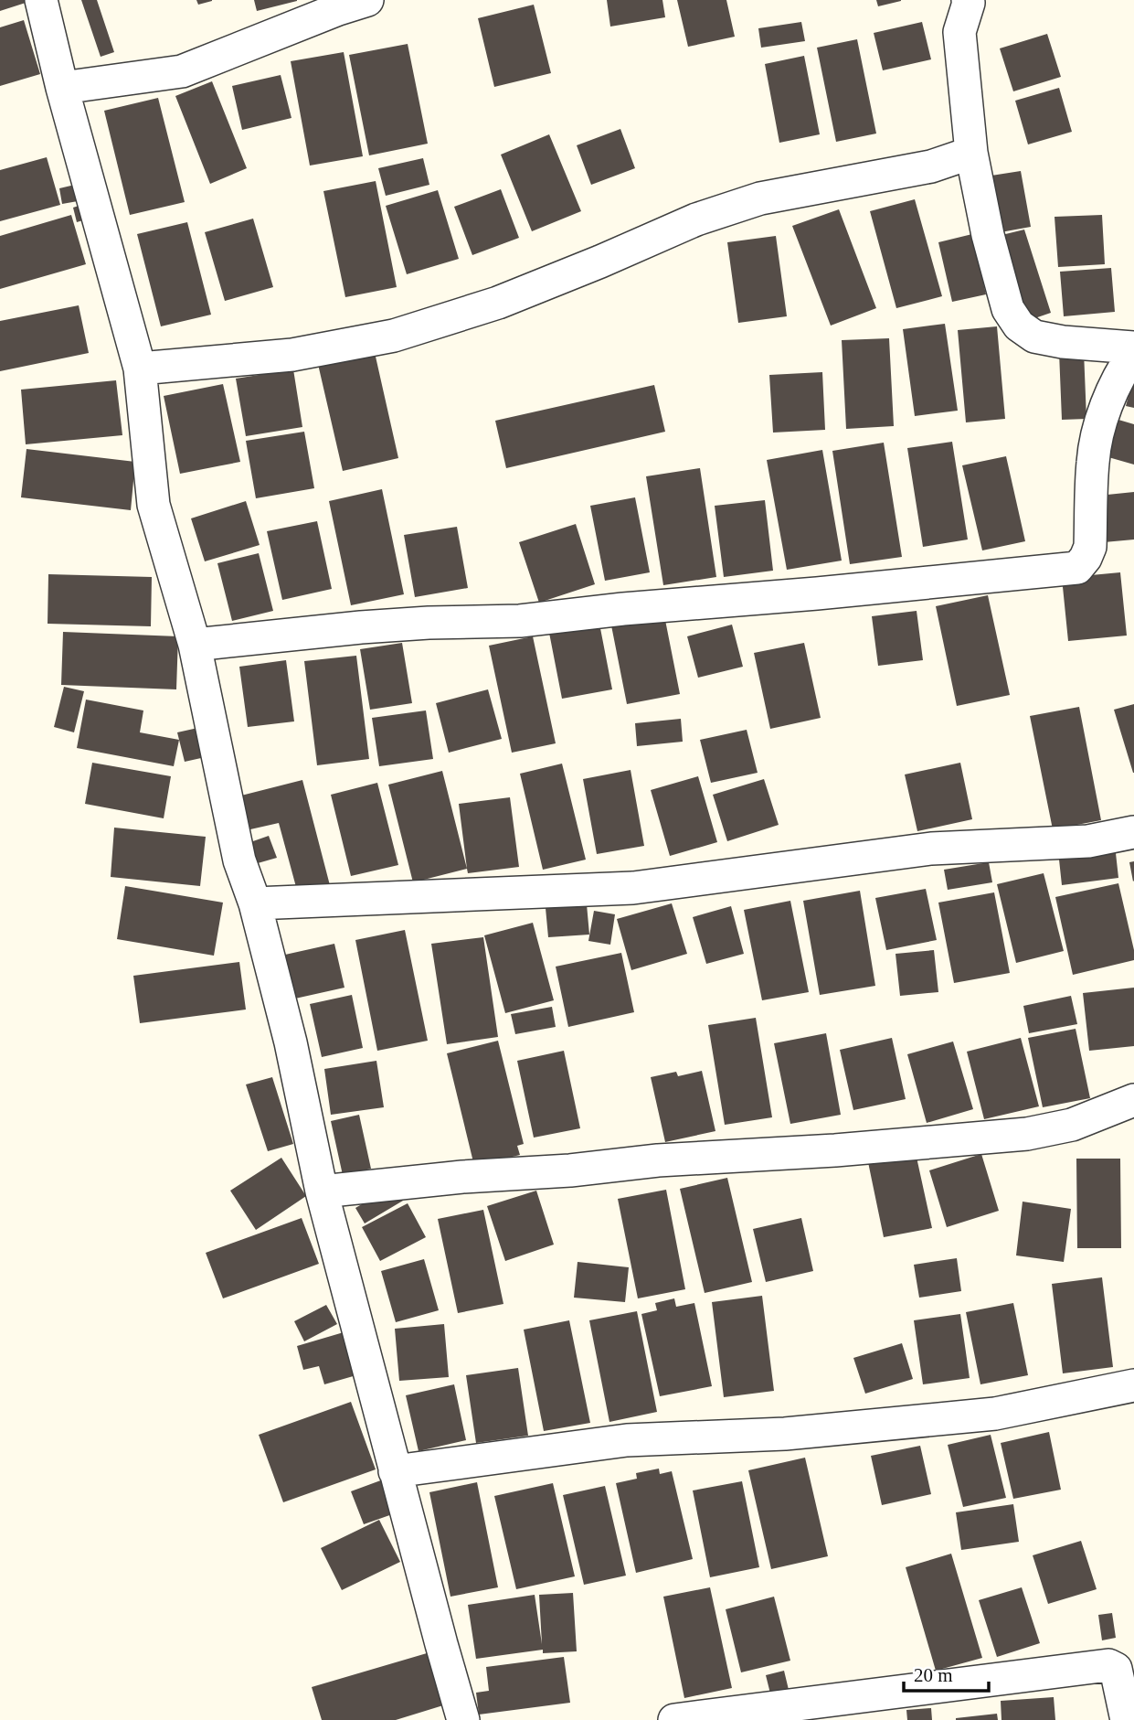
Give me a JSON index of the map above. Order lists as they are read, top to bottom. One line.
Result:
{"scale_bar":"20 m"}
